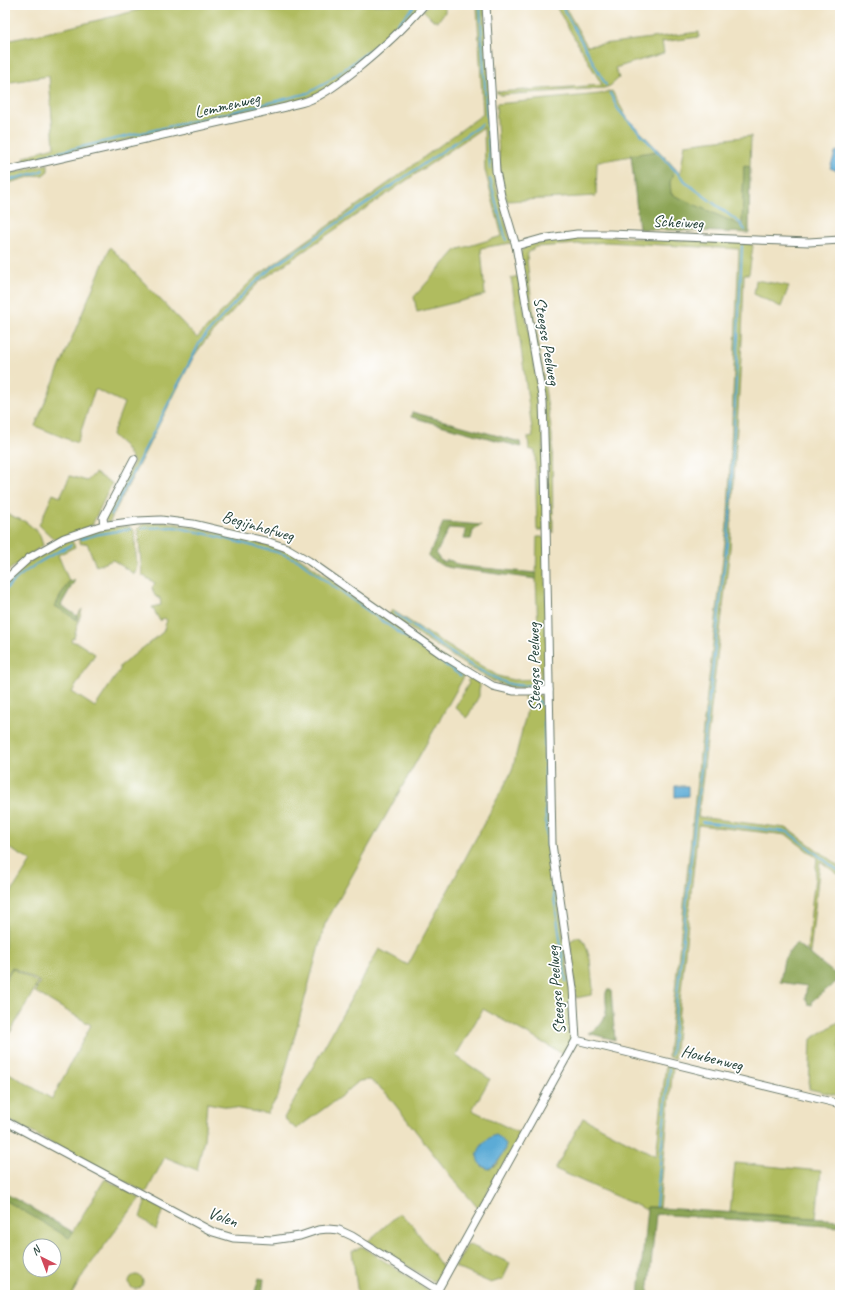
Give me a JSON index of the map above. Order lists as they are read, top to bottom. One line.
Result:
{"streets":{"street":["Lemmenweg","Scheiweg","Steegse Peelweg","Begijnhofweg","Houbenweg","Volen"]},"crossings":[["Scheiweg","Steegse Peelweg"],["Steegse Peelweg","Begijnhofweg"],["Steegse Peelweg","Houbenweg"],["Steegse Peelweg","Volen"]],"north":"top left"}
